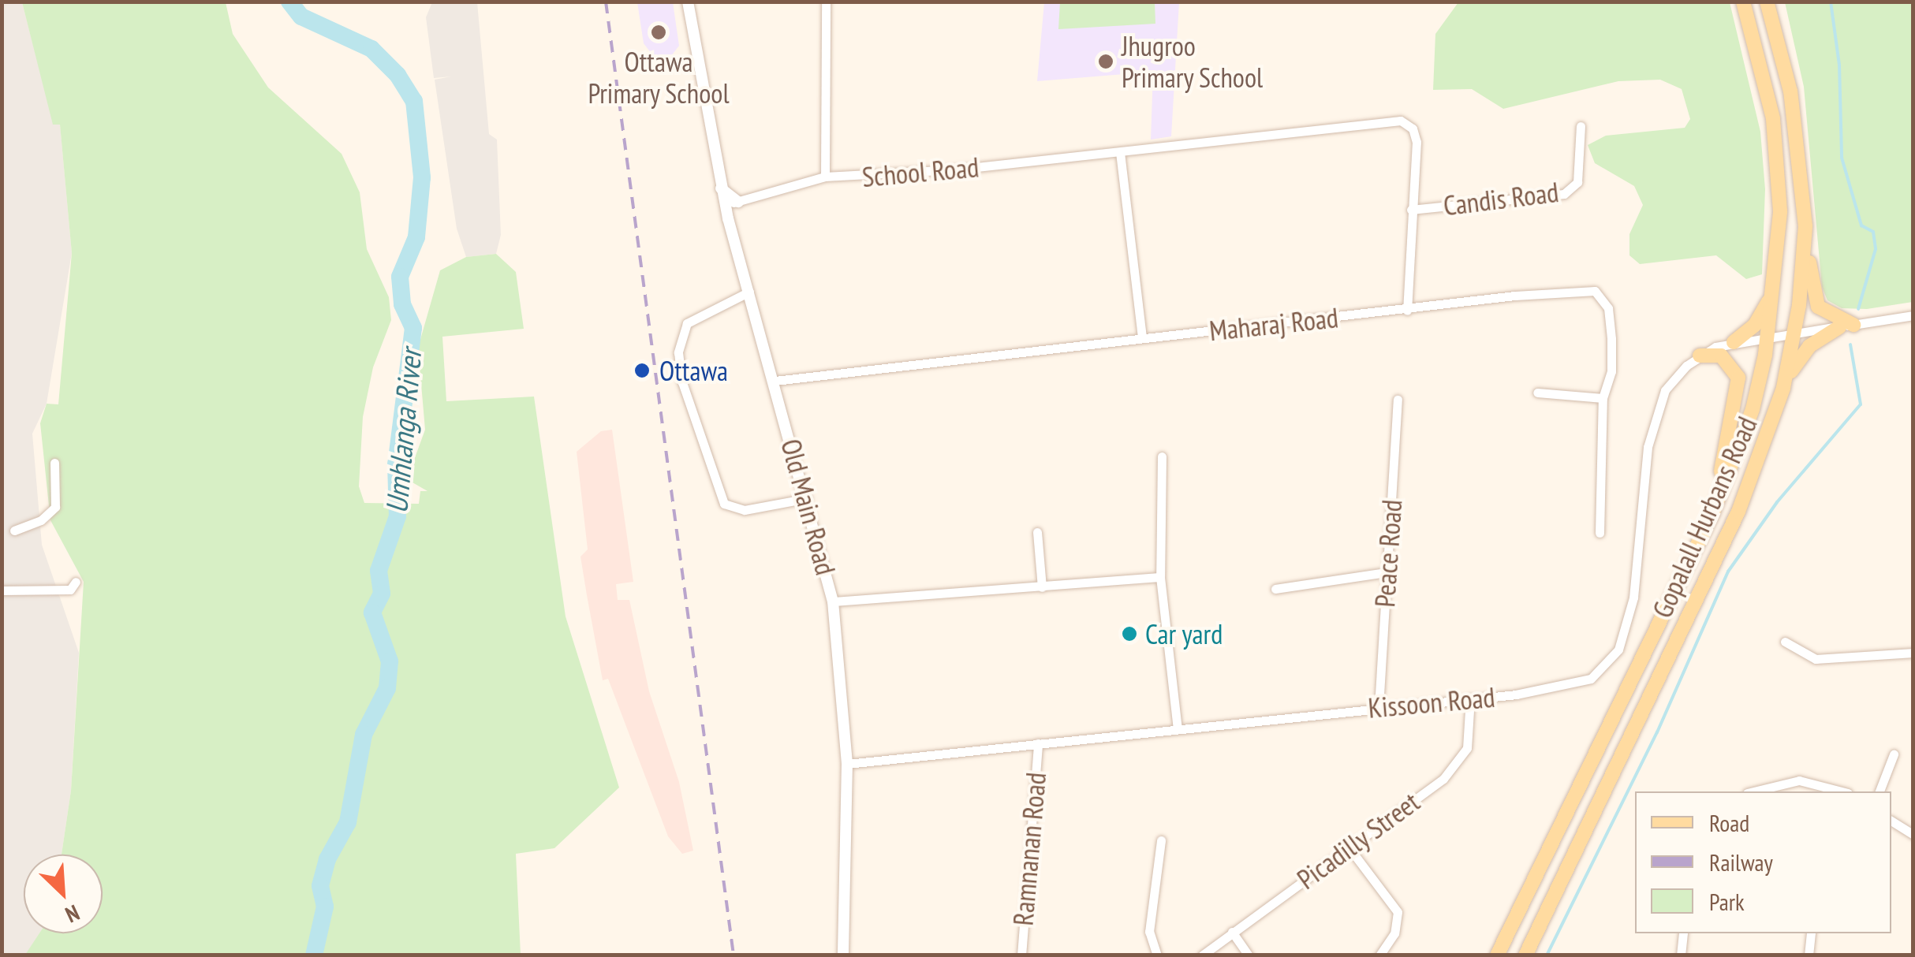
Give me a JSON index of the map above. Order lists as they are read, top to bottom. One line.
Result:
{"streets":{"main road":["Gopalall Hurbans Road"],"street":["School Road","Candis Road","Maharaj Road","Old Main Road","Peace Road","Kissoon Road","Picadilly Street","Ramnanan Road"]},"crossings":[["School Road","Candis Road"],["School Road","Old Main Road"],["Maharaj Road","Old Main Road"],["Old Main Road","Kissoon Road"],["Gopalall Hurbans Road","Kissoon Road"],["Peace Road","Kissoon Road"],["Kissoon Road","Picadilly Street"],["Kissoon Road","Ramnanan Road"]],"water":["Umhlanga River"],"places":["Ottawa Primary School","Jhugroo Primary School","Ottawa","Car yard"],"legend":["Road","Railway","Park"],"north":"bottom right"}
